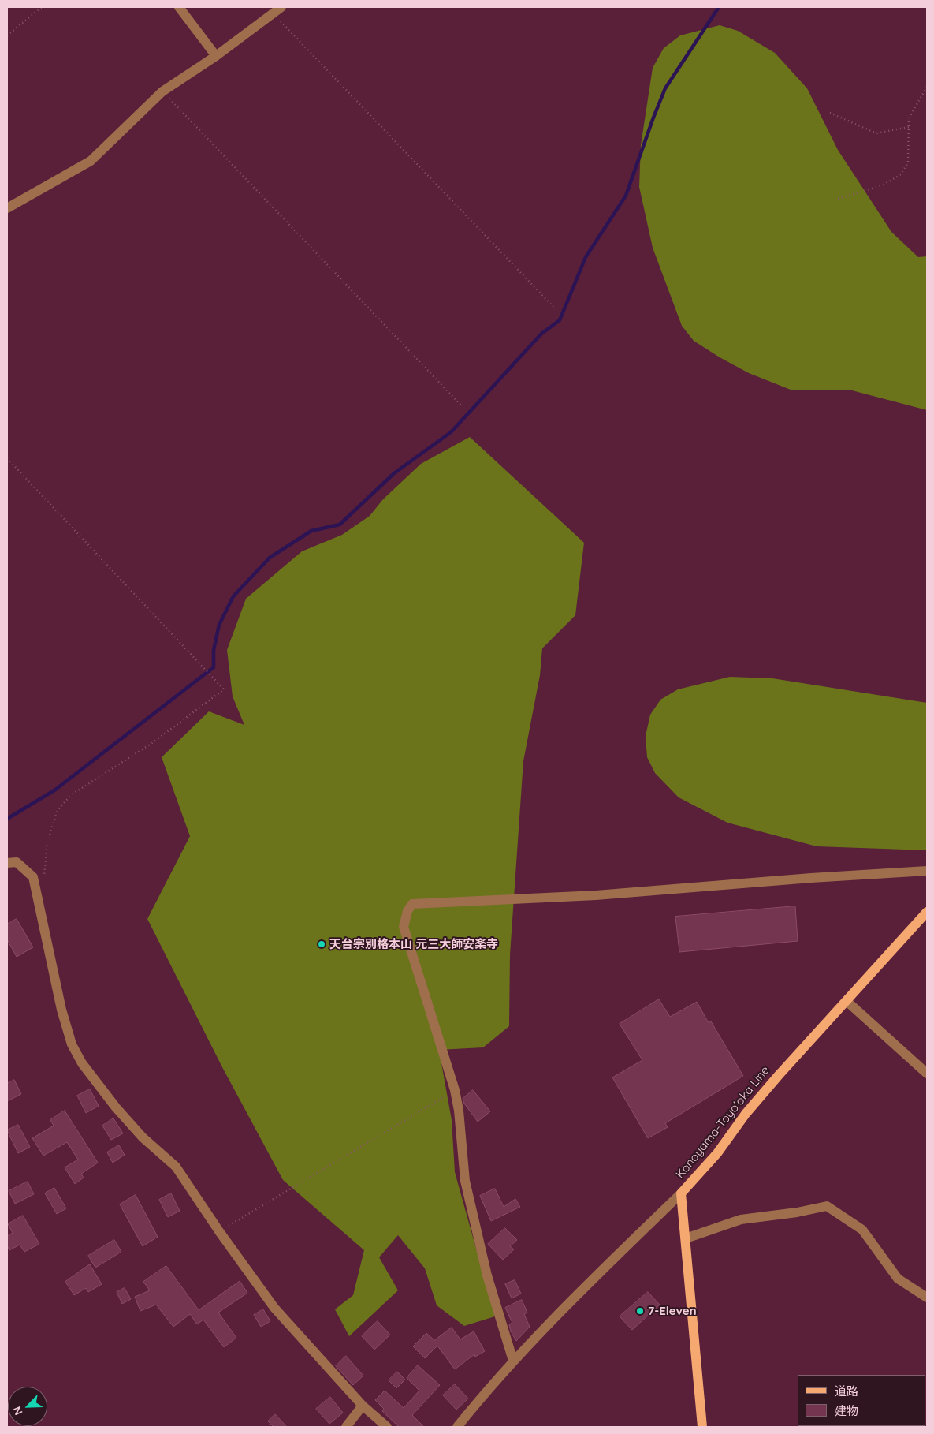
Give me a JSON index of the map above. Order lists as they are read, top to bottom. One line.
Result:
{"streets":{"main road":["Konoyama-Toyo'oka Line"]},"places":["天台宗別格本山 元三大師安楽寺","7-Eleven"],"legend":["道路","建物"],"north":"bottom left"}
